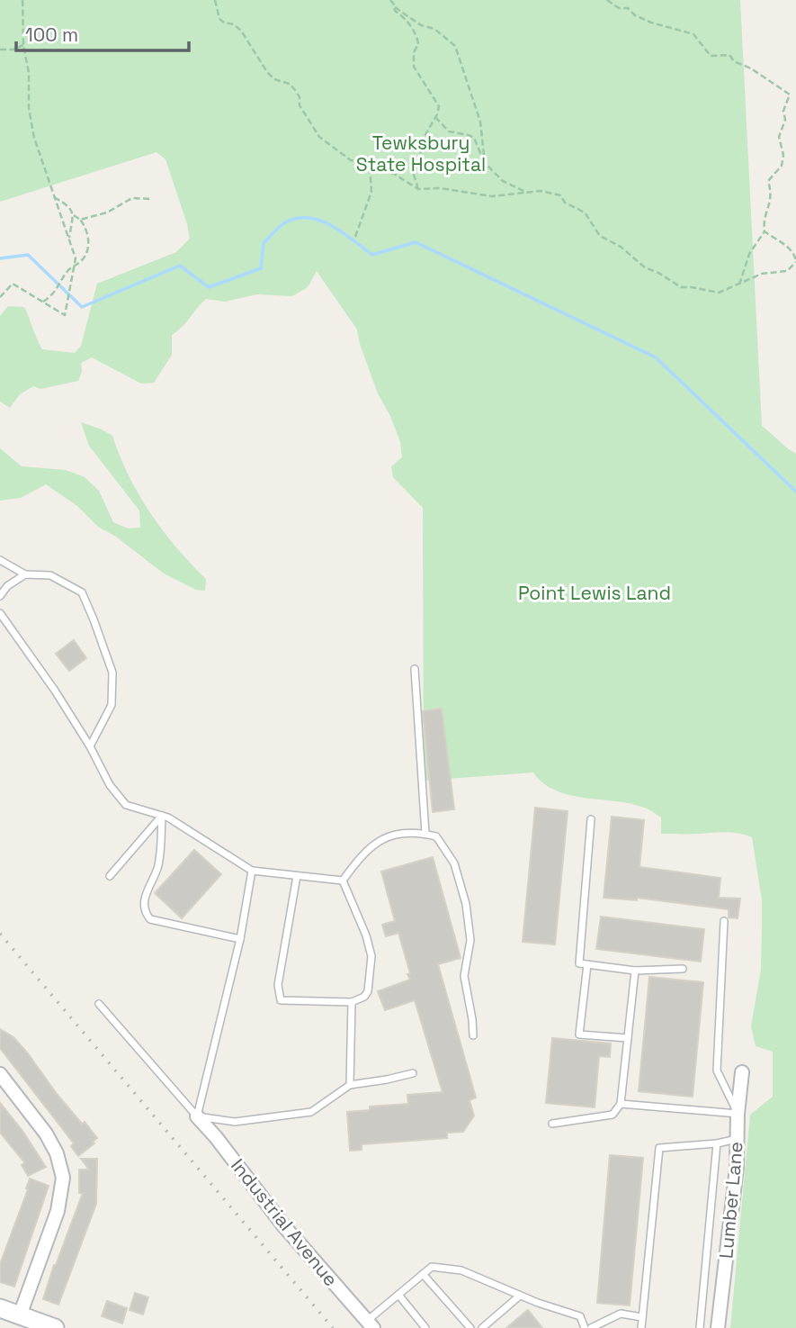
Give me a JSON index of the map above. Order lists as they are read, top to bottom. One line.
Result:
{"streets":{"street":["Lumber Lane","Industrial Avenue"]},"parks":["Tewksbury State Hospital","Point Lewis Land"],"scale_bar":"100 m"}
